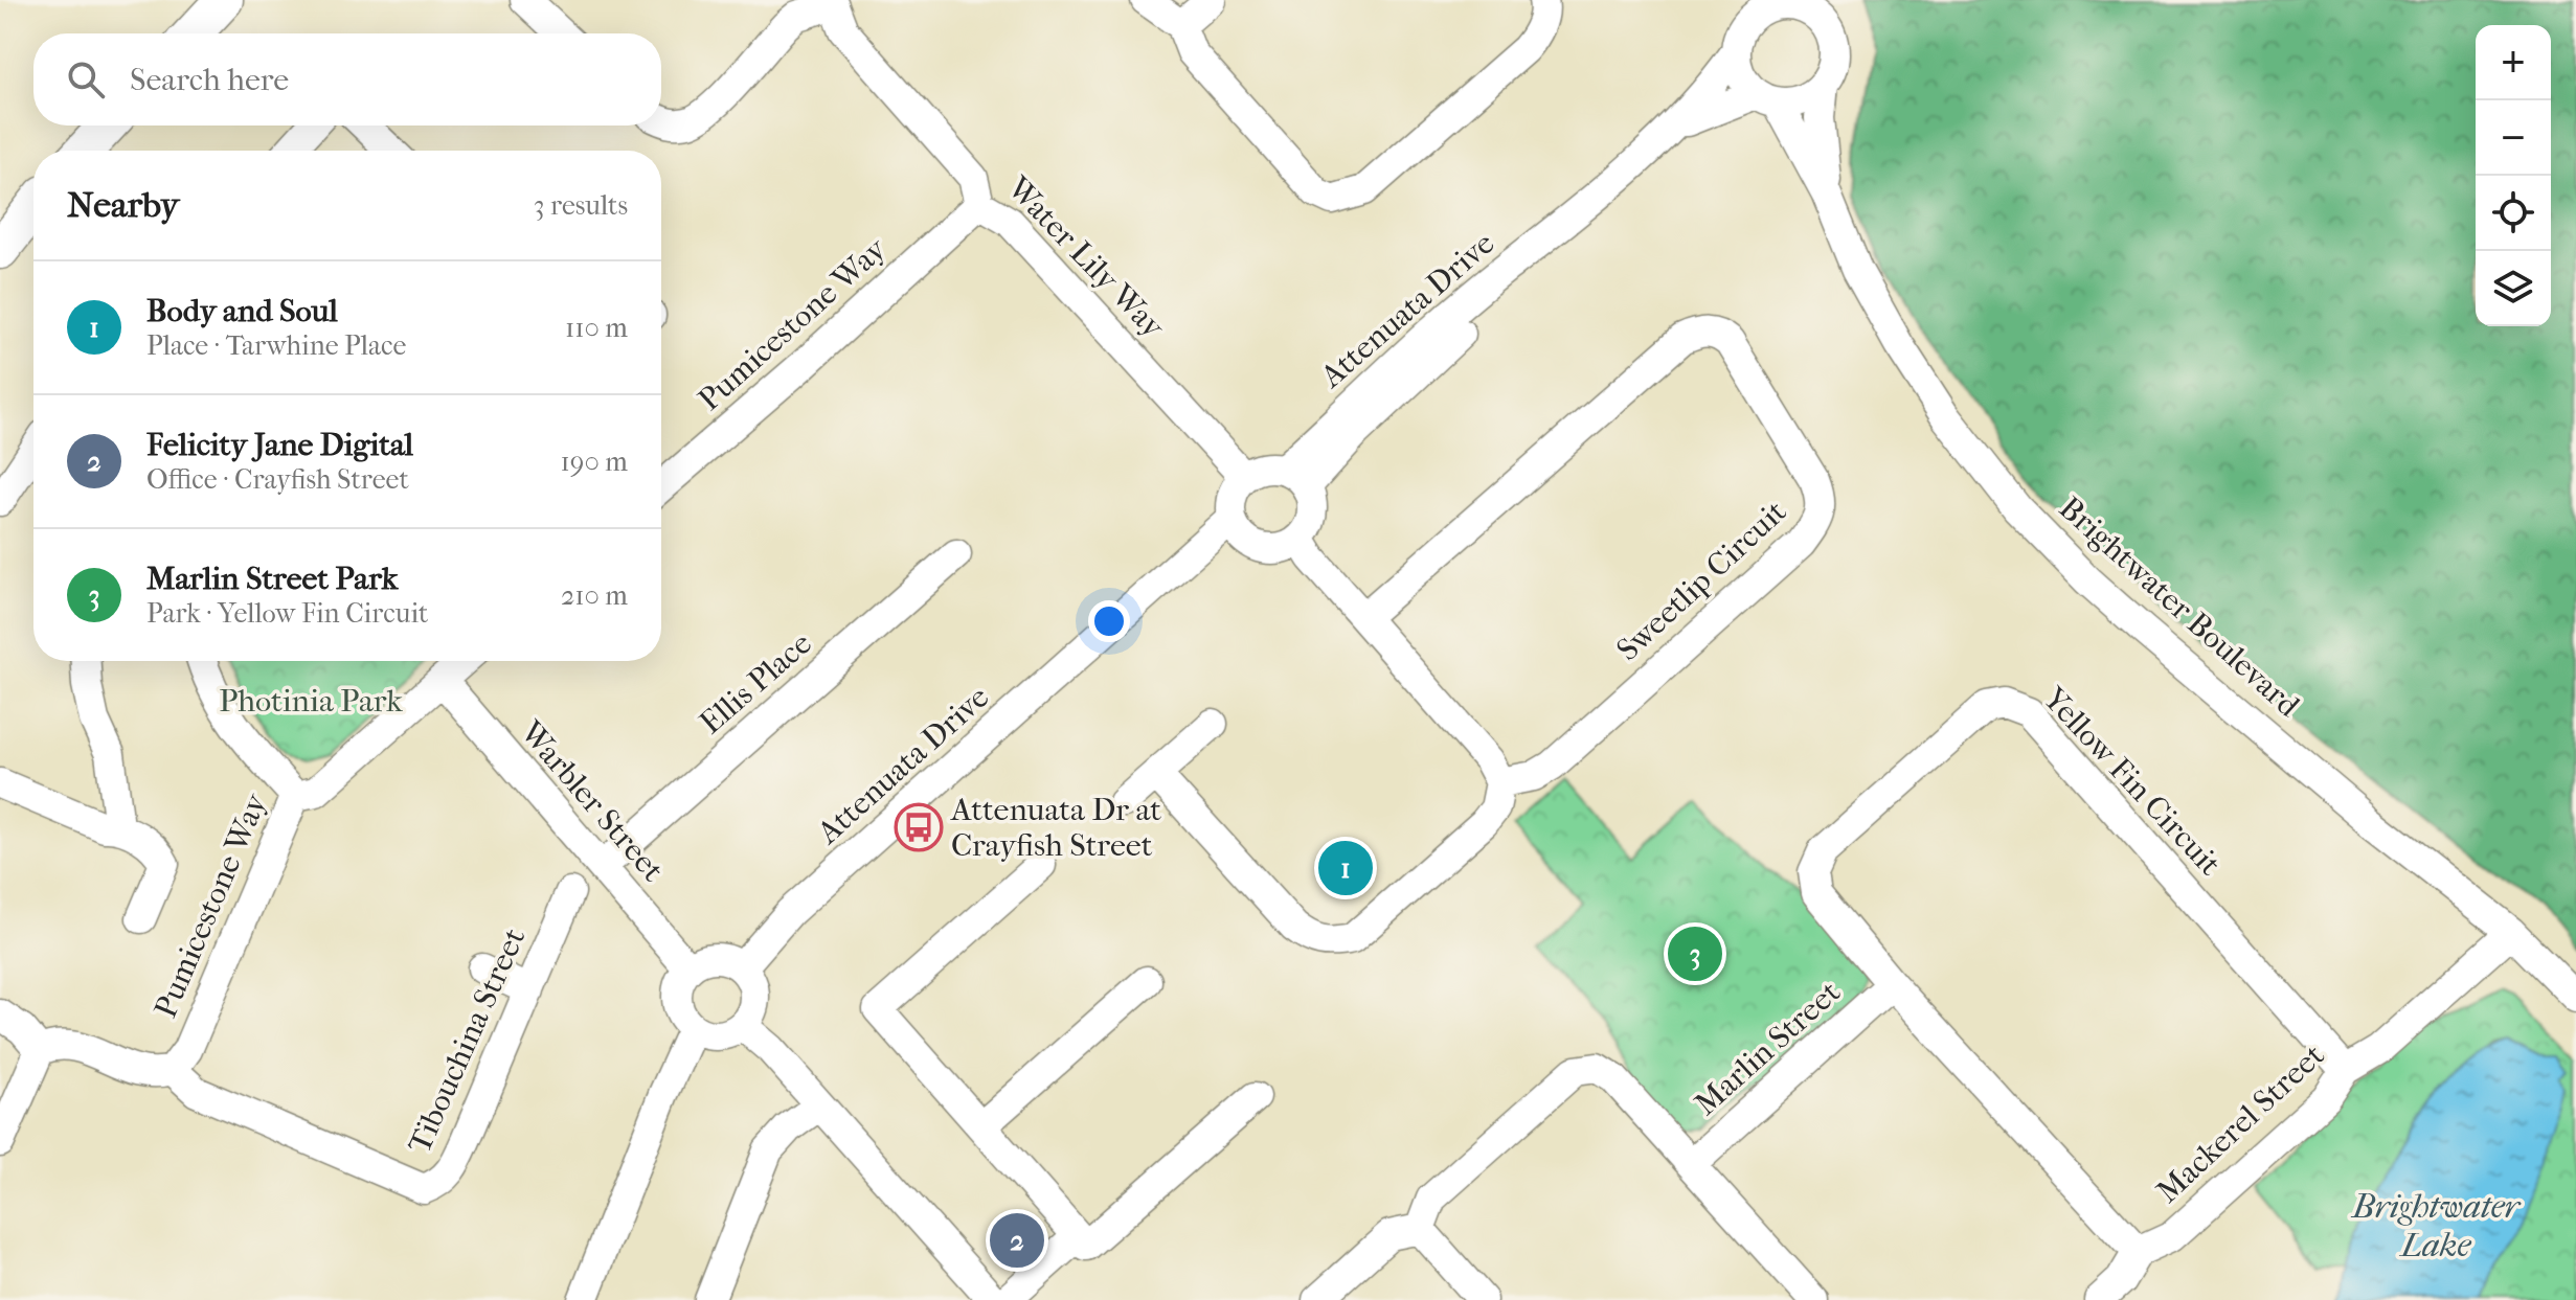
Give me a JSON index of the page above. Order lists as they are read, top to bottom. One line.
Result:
{"streets":{"street":["Water Lily Way","Attenuata Drive","Pumicestone Way","Sweetlip Circuit","Brightwater Boulevard","Ellis Place","Yellow Fin Circuit","Warbler Street","Tibouchina Street","Marlin Street","Mackerel Street"]},"crossings":[["Water Lily Way","Attenuata Drive"],["Water Lily Way","Pumicestone Way"],["Attenuata Drive","Brightwater Boulevard"],["Attenuata Drive","Warbler Street"],["Pumicestone Way","Warbler Street"],["Pumicestone Way","Tibouchina Street"],["Brightwater Boulevard","Mackerel Street"],["Ellis Place","Warbler Street"],["Yellow Fin Circuit","Marlin Street"],["Yellow Fin Circuit","Mackerel Street"]],"water":["Brightwater Lake"],"parks":["Photinia Park"],"places":{"bus stop":["Attenuata Dr at Crayfish Street"]},"page":{"map_buttons":["+","−"],"search":"Search here","heading":["Nearby","3 results"],"list":[{"mark":"1","name":"Body and Soul","note":"Place · Tarwhine Place","value":"110 m"},{"mark":"2","name":"Felicity Jane Digital","note":"Office · Crayfish Street","value":"190 m"},{"mark":"3","name":"Marlin Street Park","note":"Park · Yellow Fin Circuit","value":"210 m"}],"pins":["1","3","2"]}}
